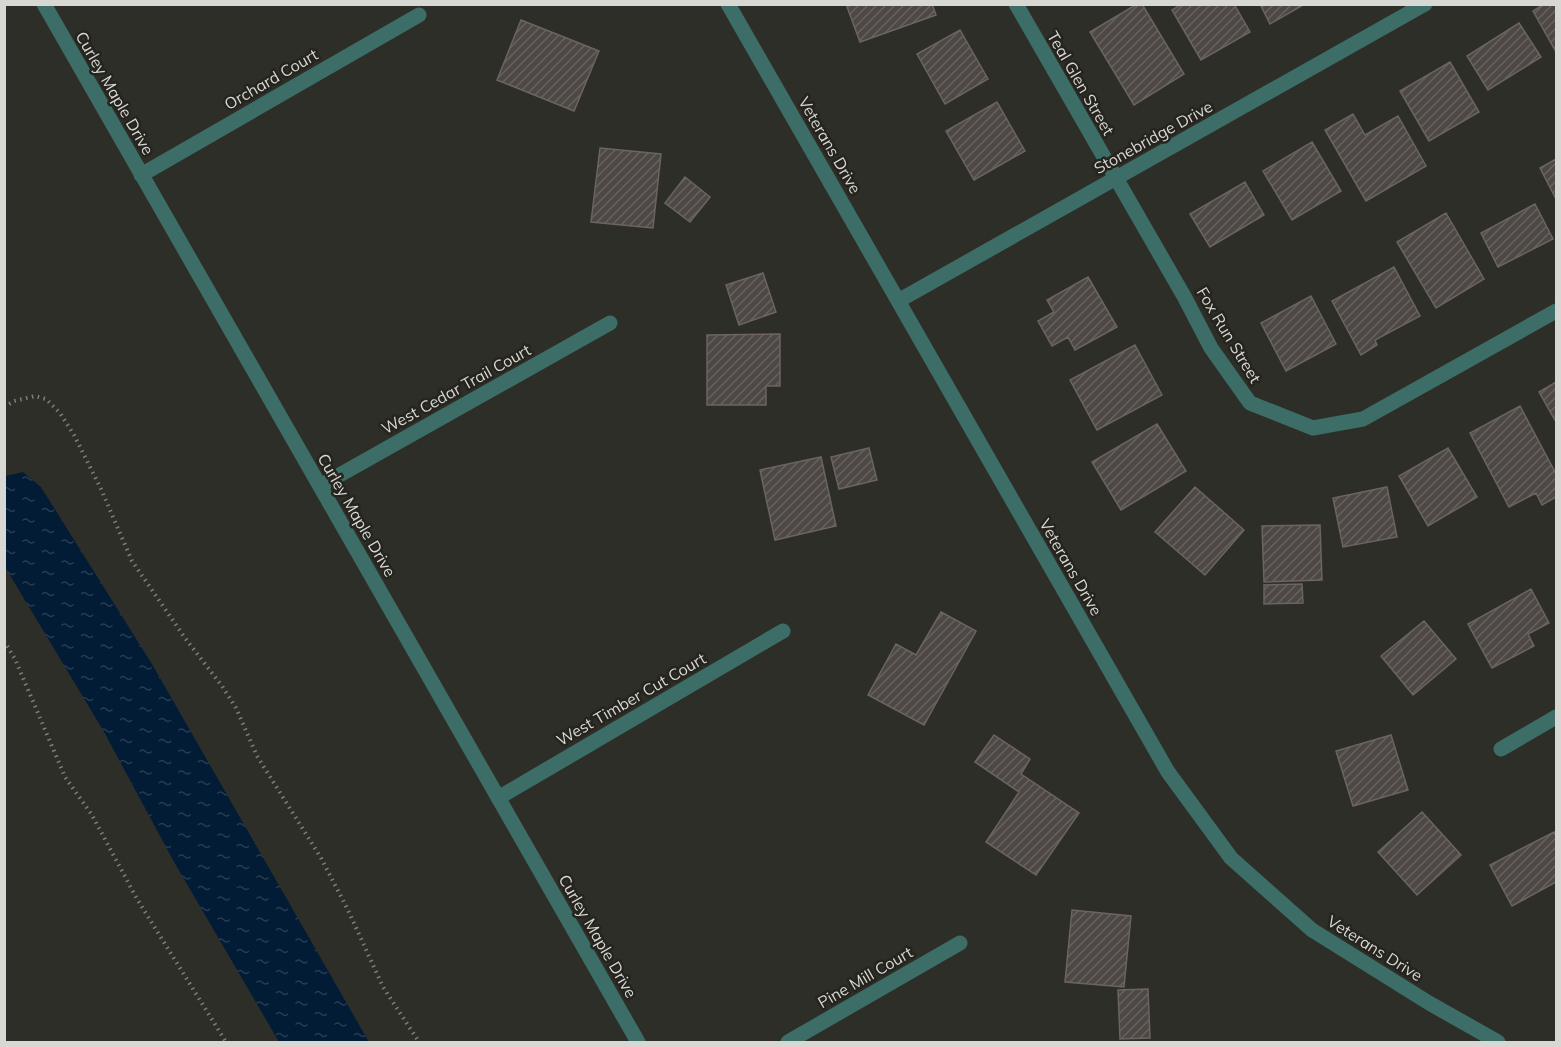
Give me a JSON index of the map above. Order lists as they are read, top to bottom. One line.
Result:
{"streets":{"street":["Orchard Court","Teal Glen Street","Curley Maple Drive","Stonebridge Drive","Veterans Drive","Fox Run Street","West Cedar Trail Court","West Timber Cut Court","Pine Mill Court"]},"crossings":[["Orchard Court","Curley Maple Drive"],["Teal Glen Street","Stonebridge Drive"],["Teal Glen Street","Fox Run Street"],["Curley Maple Drive","West Cedar Trail Court"],["Curley Maple Drive","West Timber Cut Court"],["Stonebridge Drive","Veterans Drive"],["Stonebridge Drive","Fox Run Street"]]}
